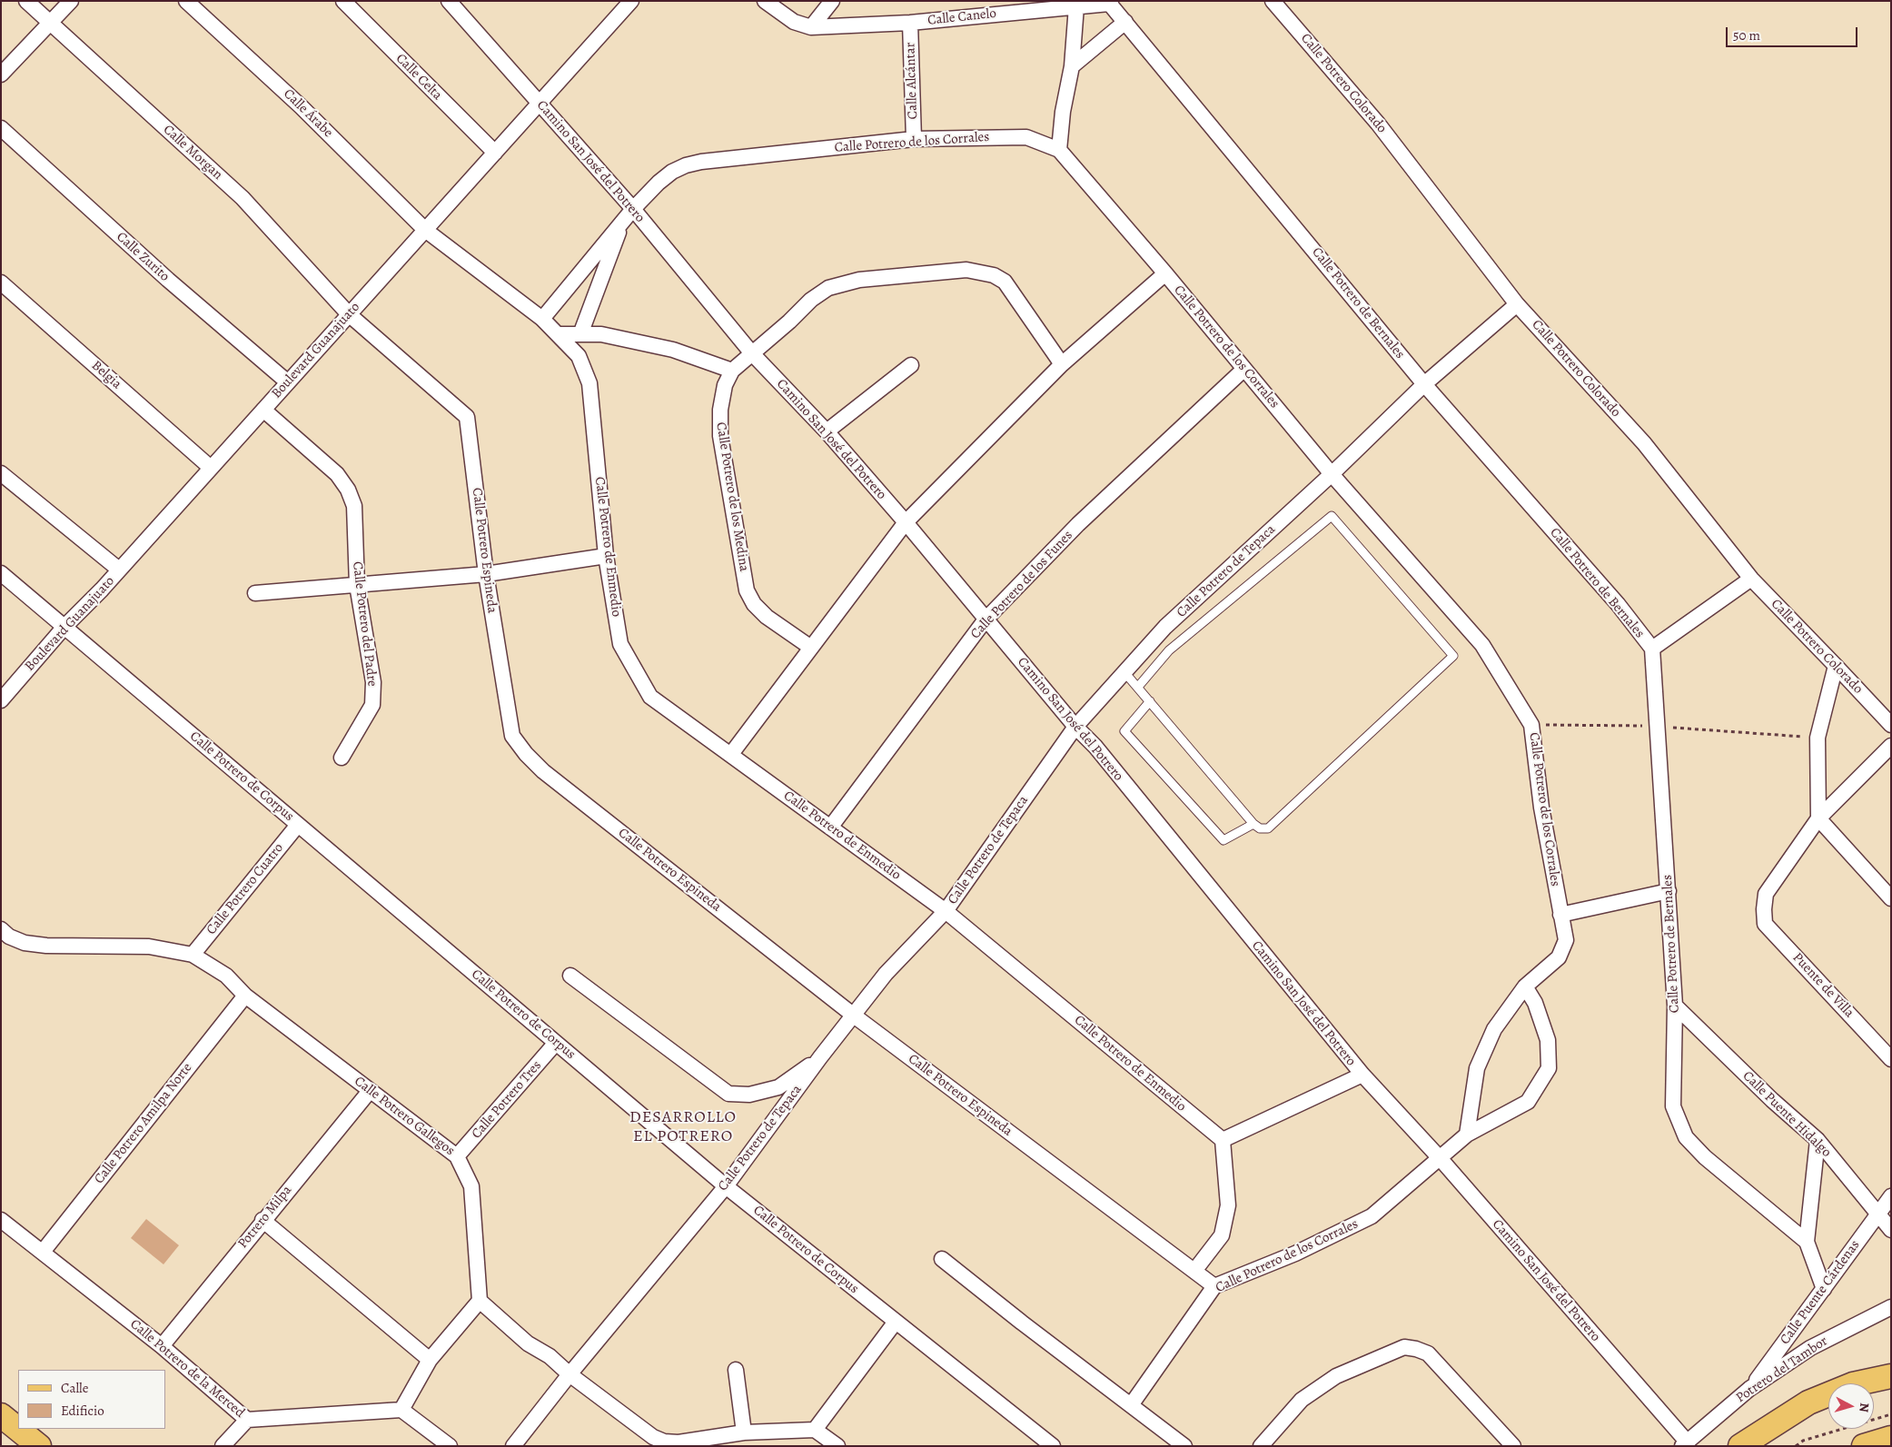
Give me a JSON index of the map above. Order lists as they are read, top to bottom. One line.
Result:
{"streets":{"street":["Calle Canelo","Calle Celta","Calle Alcántar","Calle Potrero Colorado","Calle Árabe","Calle Potrero de los Corrales","Calle Morgan","Camino San José del Potrero","Calle Zurito","Calle Potrero de Bernales","Boulevard Guanajuato","Belgia","Calle Potrero de los Medina","Calle Potrero de Enmedio","Calle Potrero Espineda","Calle Potrero de Tepaca","Calle Potrero de los Funes","Calle Potrero del Padre","Calle Potrero de Corpus","Calle Potrero Cuatro","Puente de Villa","Calle Potrero Tres","Calle Puente Hidalgo","Calle Potrero Gallegos","Calle Potrero Amilpa Norte","Potrero Milpa","Calle Puente Cárdenas","Calle Potrero de la Merced","Potrero del Tambor"]},"crossings":[["Calle Canelo","Calle Alcántar"],["Calle Canelo","Calle Potrero de Bernales"],["Calle Celta","Boulevard Guanajuato"],["Calle Alcántar","Calle Potrero de los Corrales"],["Calle Potrero Colorado","Calle Potrero de Tepaca"],["Calle Árabe","Boulevard Guanajuato"],["Calle Árabe","Calle Potrero de Enmedio"],["Calle Potrero de los Corrales","Camino San José del Potrero"],["Calle Potrero de los Corrales","Calle Potrero Espineda"],["Calle Potrero de los Corrales","Calle Potrero de Tepaca"],["Calle Potrero de los Corrales","Calle Potrero de los Funes"],["Calle Morgan","Boulevard Guanajuato"],["Calle Morgan","Calle Potrero Espineda"],["Camino San José del Potrero","Boulevard Guanajuato"],["Camino San José del Potrero","Calle Potrero de los Medina"],["Camino San José del Potrero","Calle Potrero de Tepaca"],["Camino San José del Potrero","Calle Potrero de los Funes"],["Camino San José del Potrero","Potrero del Tambor"],["Calle Zurito","Boulevard Guanajuato"],["Calle Potrero de Bernales","Calle Potrero de Tepaca"],["Calle Potrero de Bernales","Calle Puente Hidalgo"],["Boulevard Guanajuato","Belgia"],["Boulevard Guanajuato","Calle Potrero de Enmedio"],["Boulevard Guanajuato","Calle Potrero Espineda"],["Boulevard Guanajuato","Calle Potrero del Padre"],["Boulevard Guanajuato","Calle Potrero de Corpus"],["Calle Potrero de Enmedio","Calle Potrero de Tepaca"],["Calle Potrero de Enmedio","Calle Potrero de los Funes"],["Calle Potrero Espineda","Calle Potrero de Tepaca"],["Calle Potrero de Tepaca","Calle Potrero de Corpus"],["Calle Potrero de Corpus","Calle Potrero Cuatro"],["Calle Potrero de Corpus","Calle Potrero Tres"],["Calle Potrero Cuatro","Calle Potrero Gallegos"],["Calle Potrero Tres","Calle Potrero Gallegos"],["Calle Puente Hidalgo","Calle Puente Cárdenas"],["Calle Potrero Gallegos","Calle Potrero Amilpa Norte"],["Calle Potrero Gallegos","Potrero Milpa"],["Calle Potrero Amilpa Norte","Calle Potrero de la Merced"],["Potrero Milpa","Calle Potrero de la Merced"],["Calle Puente Cárdenas","Potrero del Tambor"]],"districts":["DESARROLLO EL POTRERO"],"legend":["Calle","Edificio"],"scale_bar":"50 m","north":"right"}
